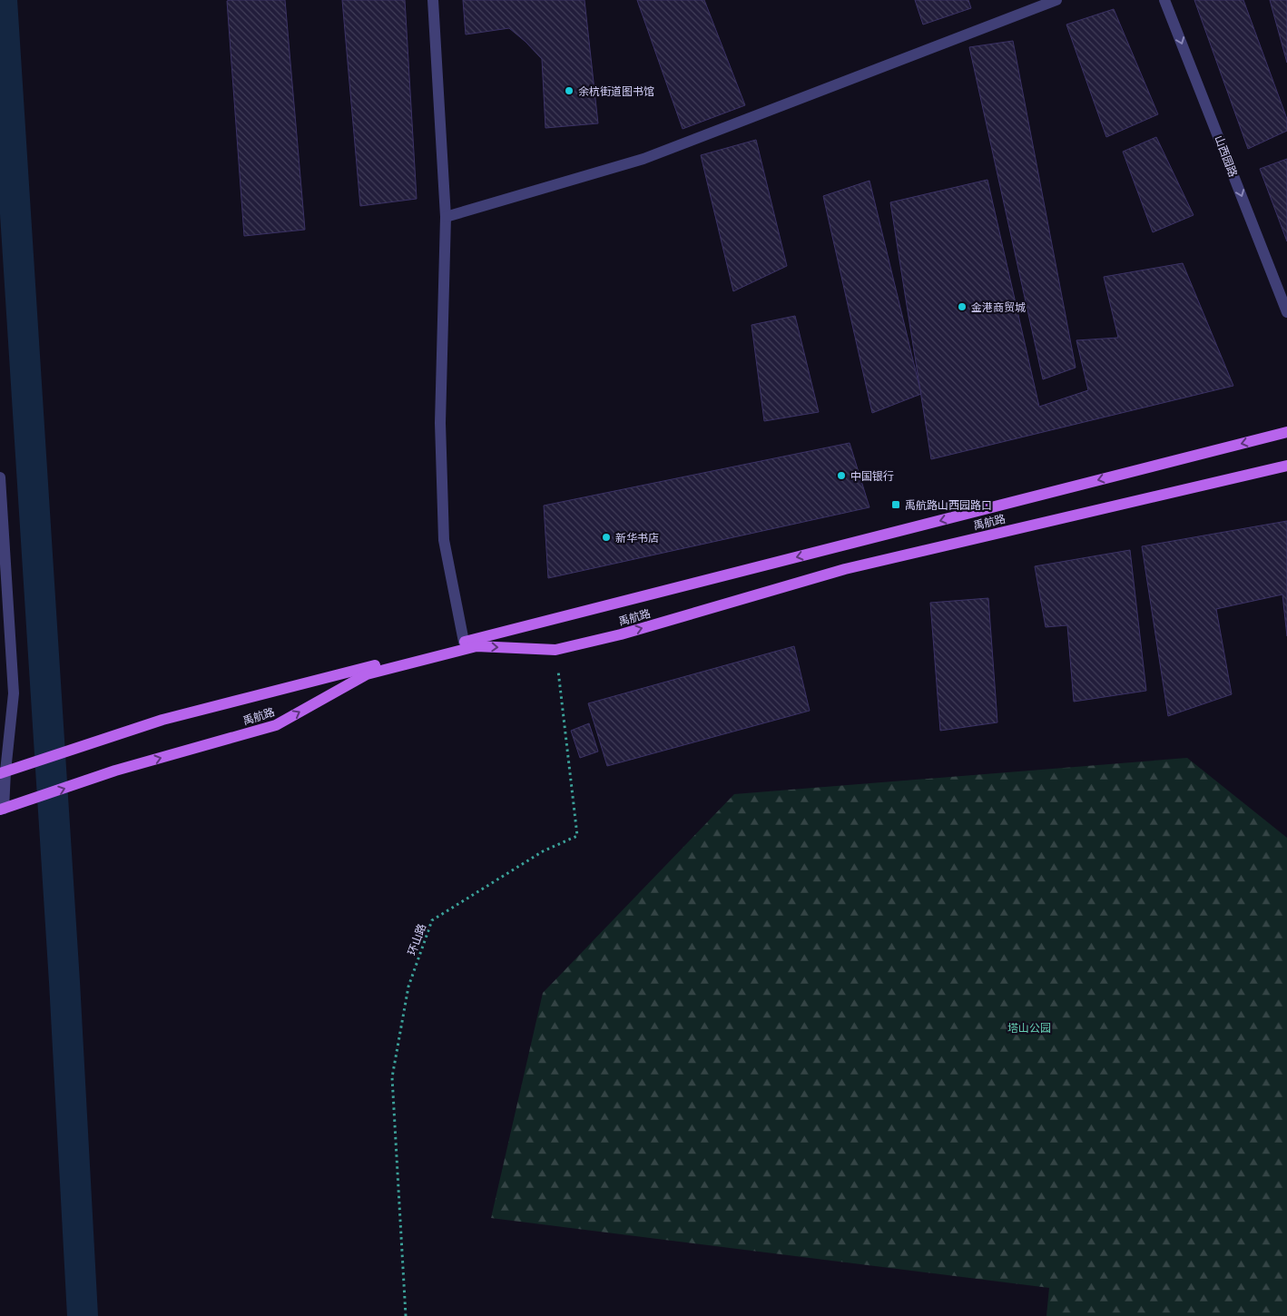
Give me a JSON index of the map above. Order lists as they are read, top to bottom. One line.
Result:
{"streets":{"main road":["禹航路"],"street":["山西园路"],"path":["环山路"]},"crossings":[["禹航路","环山路"]],"one_way":["山西园路"],"parks":["塔山公园"],"places":{"other":["余杭街道图书馆","金港商贸城","中国银行","新华书店"],"transit":["禹航路山西园路口"]}}
